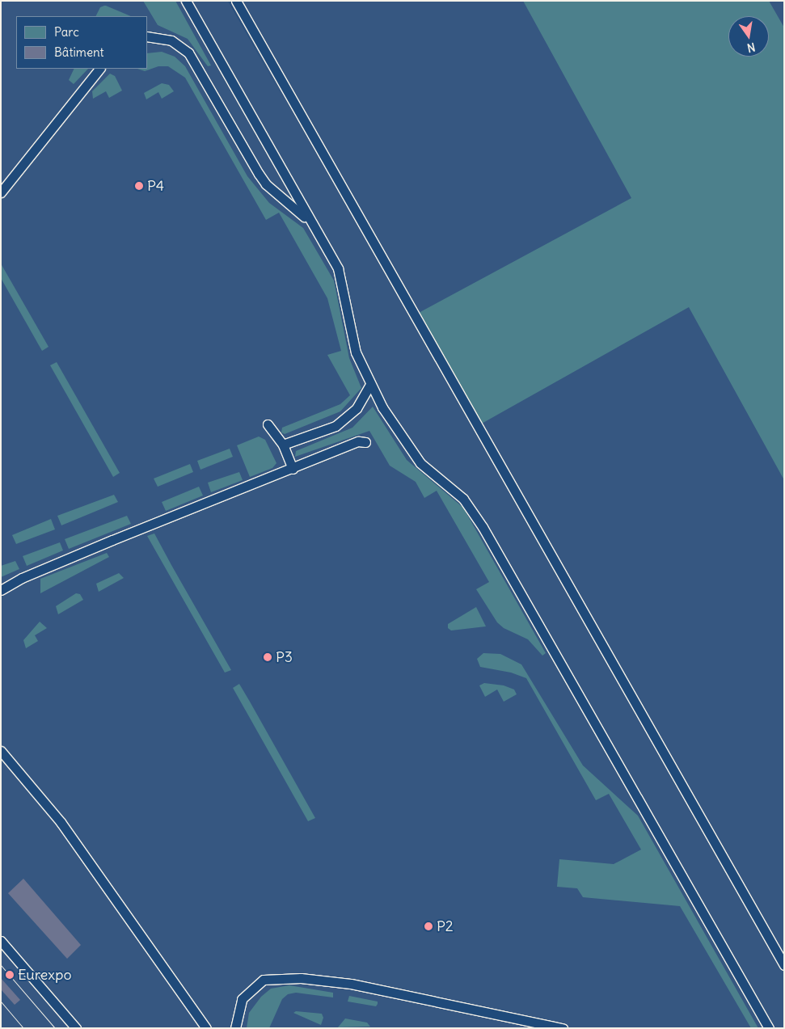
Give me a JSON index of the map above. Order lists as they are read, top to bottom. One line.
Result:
{"places":["P4","P3","P2","Eurexpo"],"legend":["Parc","Bâtiment"],"north":"bottom"}
